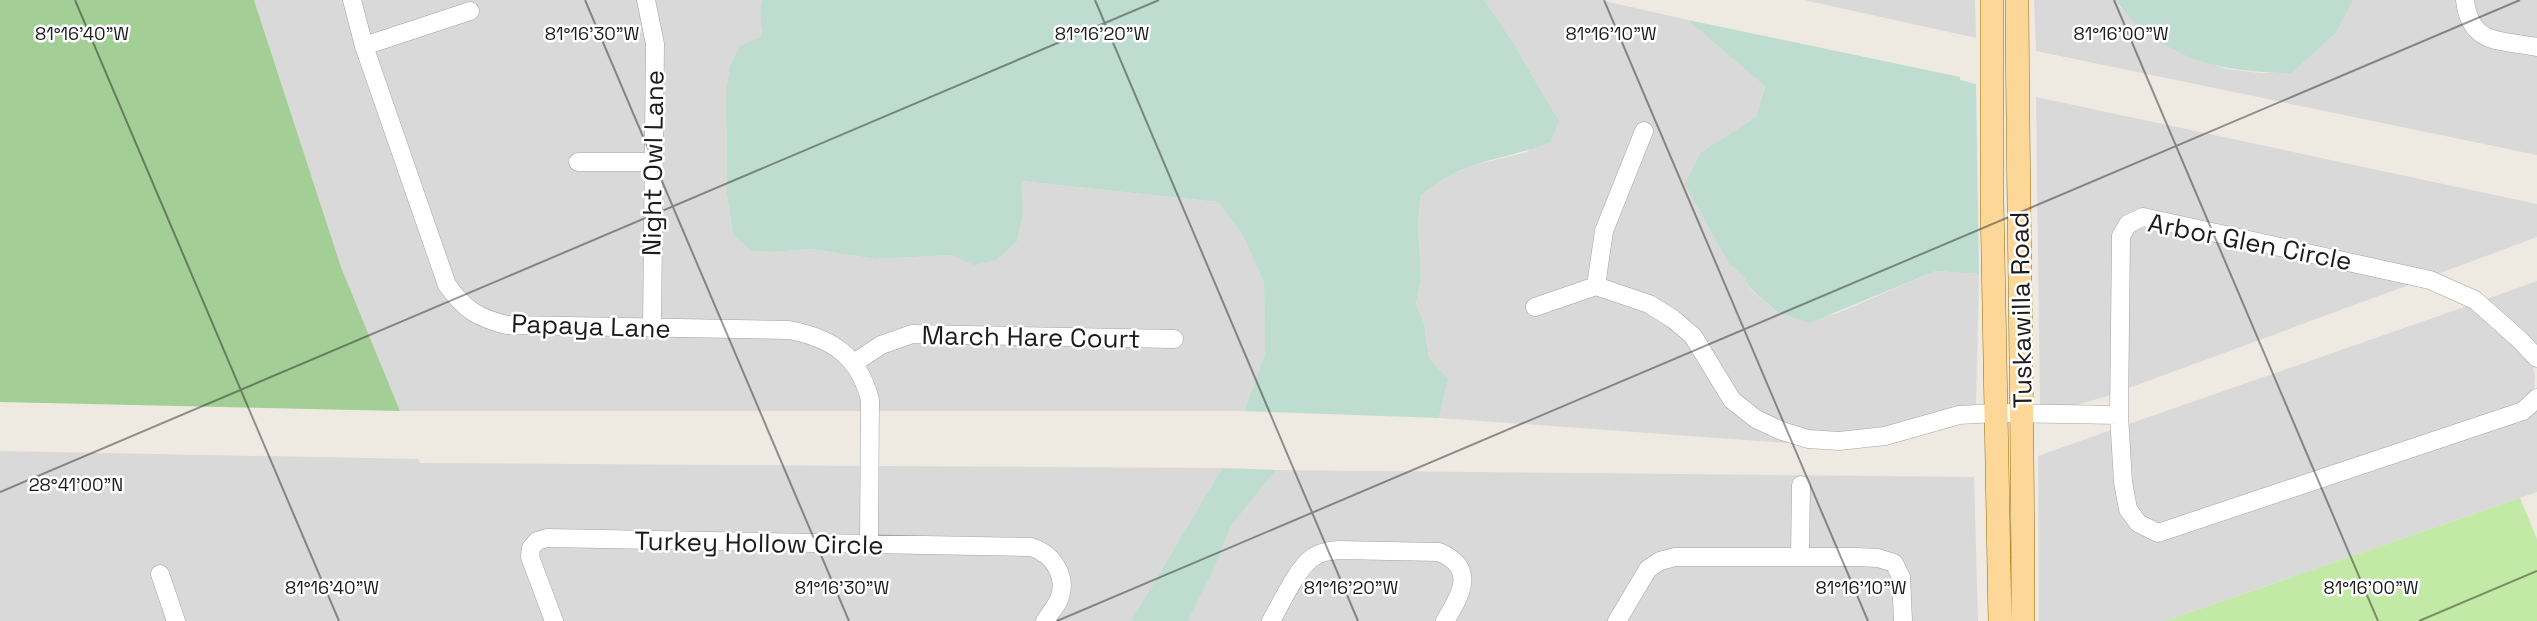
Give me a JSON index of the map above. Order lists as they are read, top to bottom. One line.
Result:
{"streets":{"main road":["Tuskawilla Road"],"street":["Night Owl Lane","Arbor Glen Circle","Papaya Lane","March Hare Court","Turkey Hollow Circle"]},"crossings":[["Night Owl Lane","Papaya Lane"],["Papaya Lane","March Hare Court"],["Papaya Lane","Turkey Hollow Circle"]],"coordinates":["81°16'40\"W","81°16'30\"W","81°16'20\"W","81°16'10\"W","81°16'00\"W","28°41'00\"N"]}
